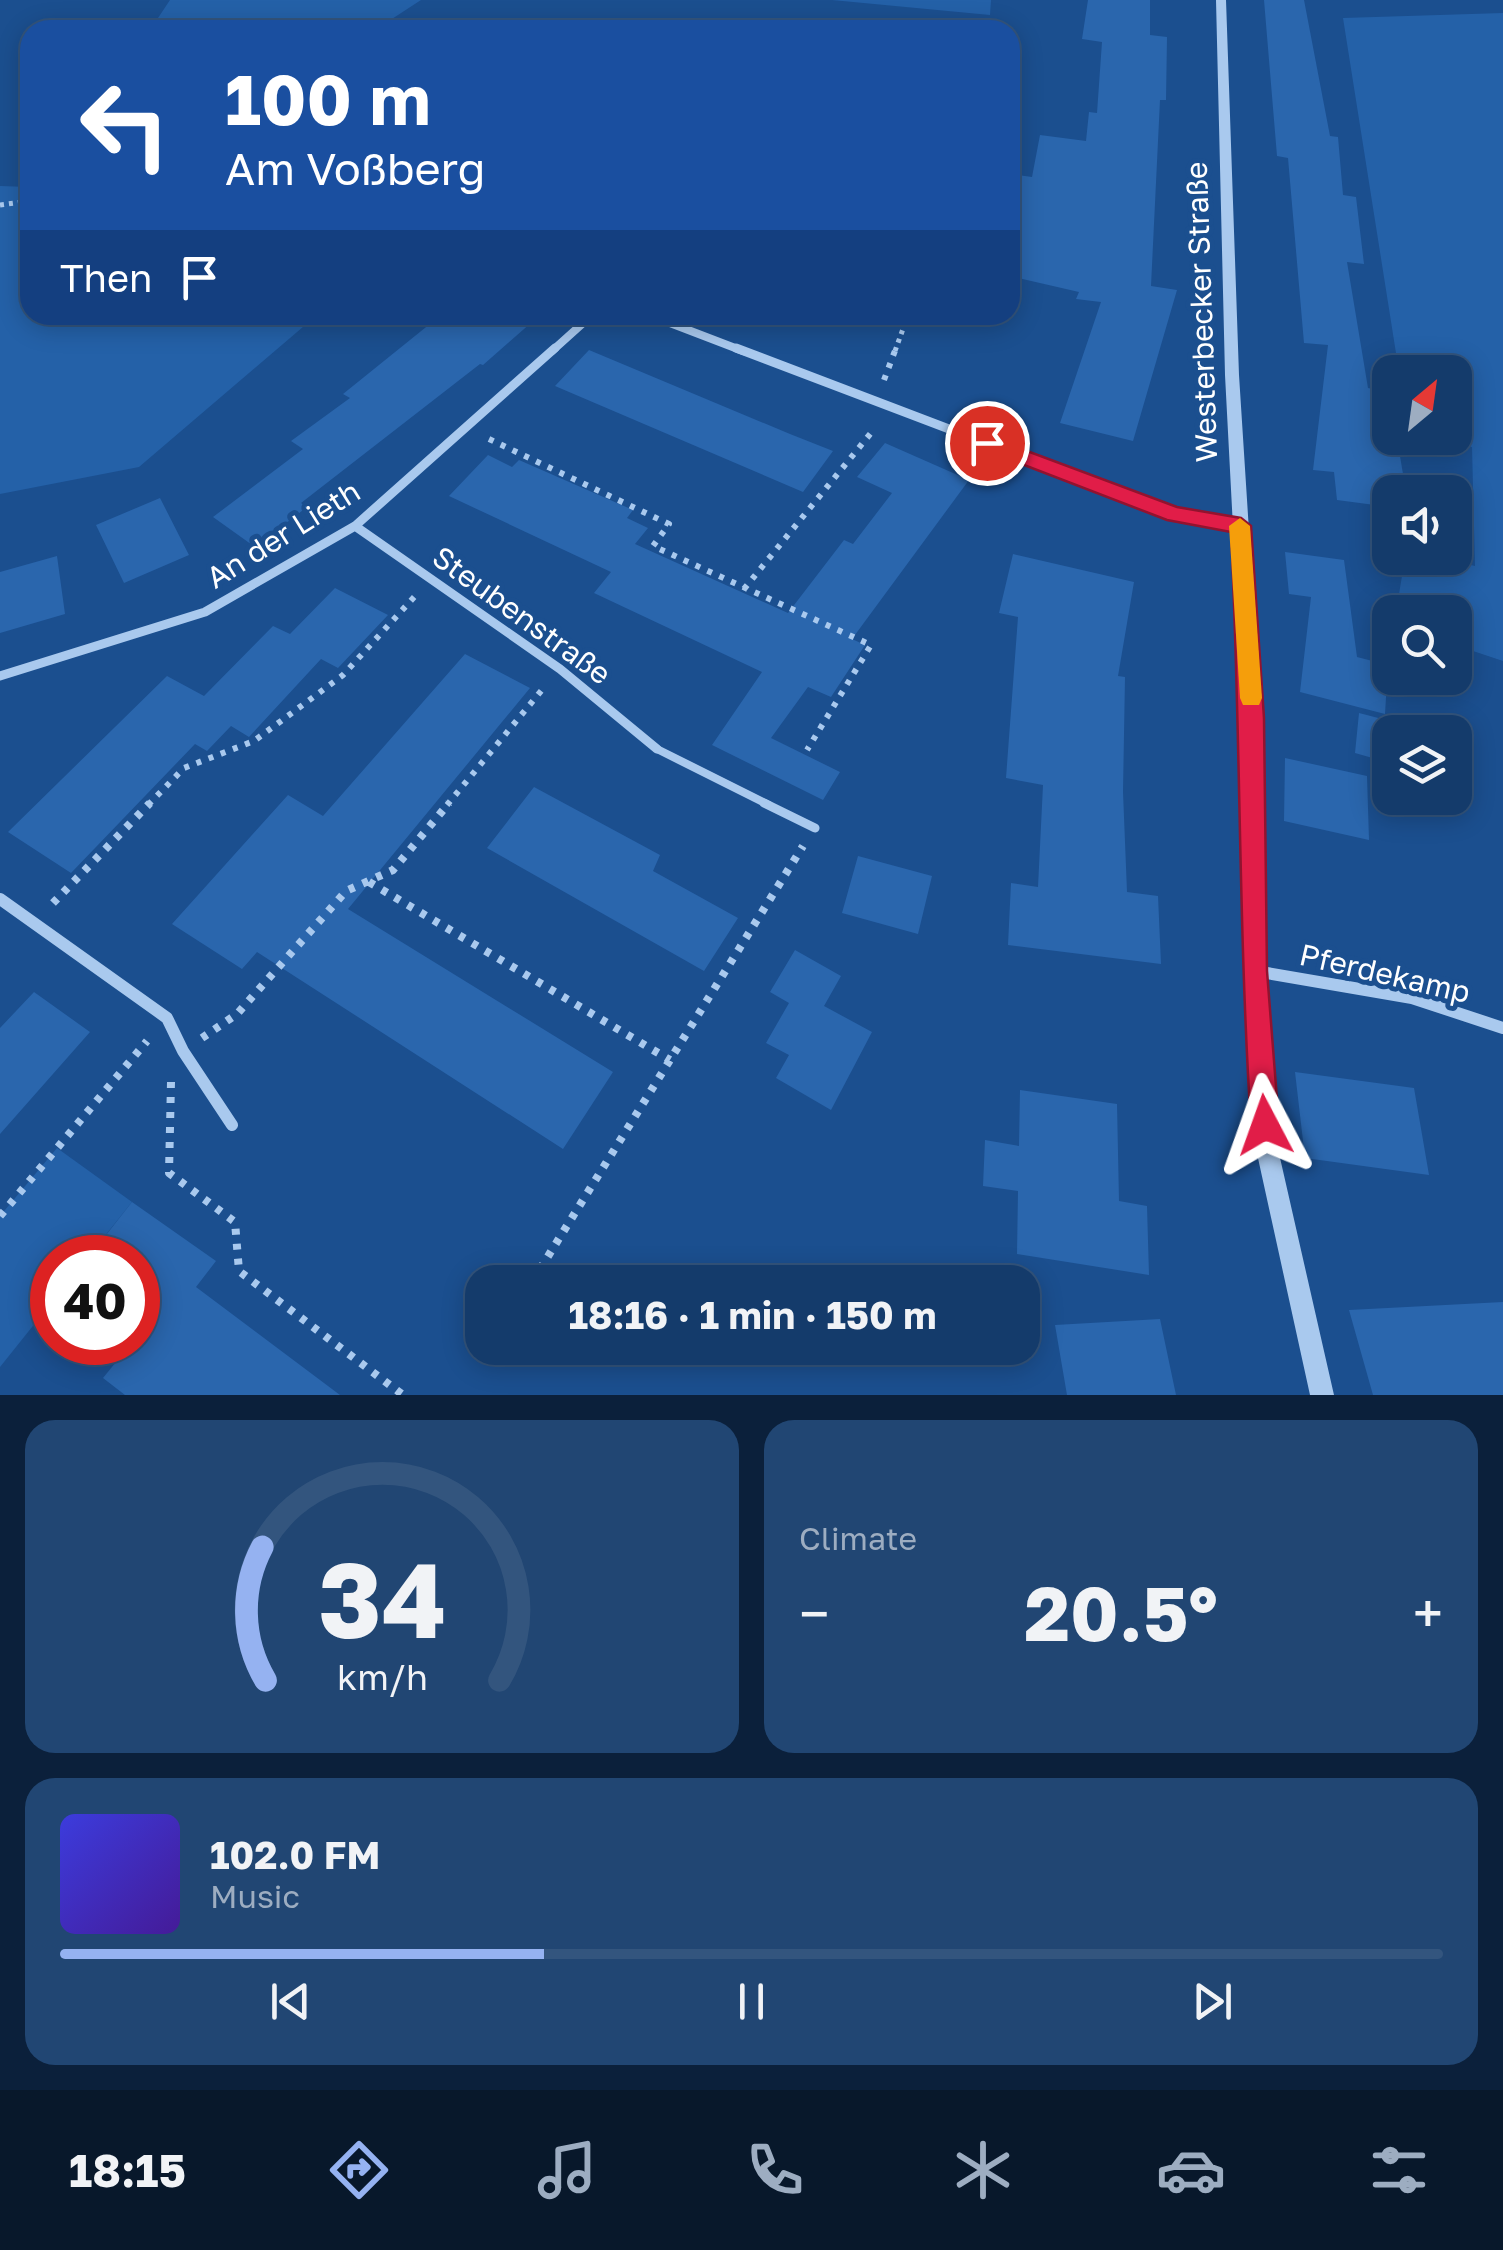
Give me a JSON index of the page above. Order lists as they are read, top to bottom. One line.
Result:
{"streets":{"street":["Westerbecker Straße","An der Lieth","Steubenstraße","Pferdekamp"]},"crossings":[["Westerbecker Straße","Pferdekamp"],["An der Lieth","Steubenstraße"]],"north":"top right","page":{"turn":["100 m","Am Voßberg"],"then":"Then","limit":"40","trip":"18:16 · 1 min · 150 m","tile":"Climate","heat":["−","20.5°","+"],"song":["102.0 FM","Music"],"tabs":"18:15","gauge":["34","km/h"]}}
